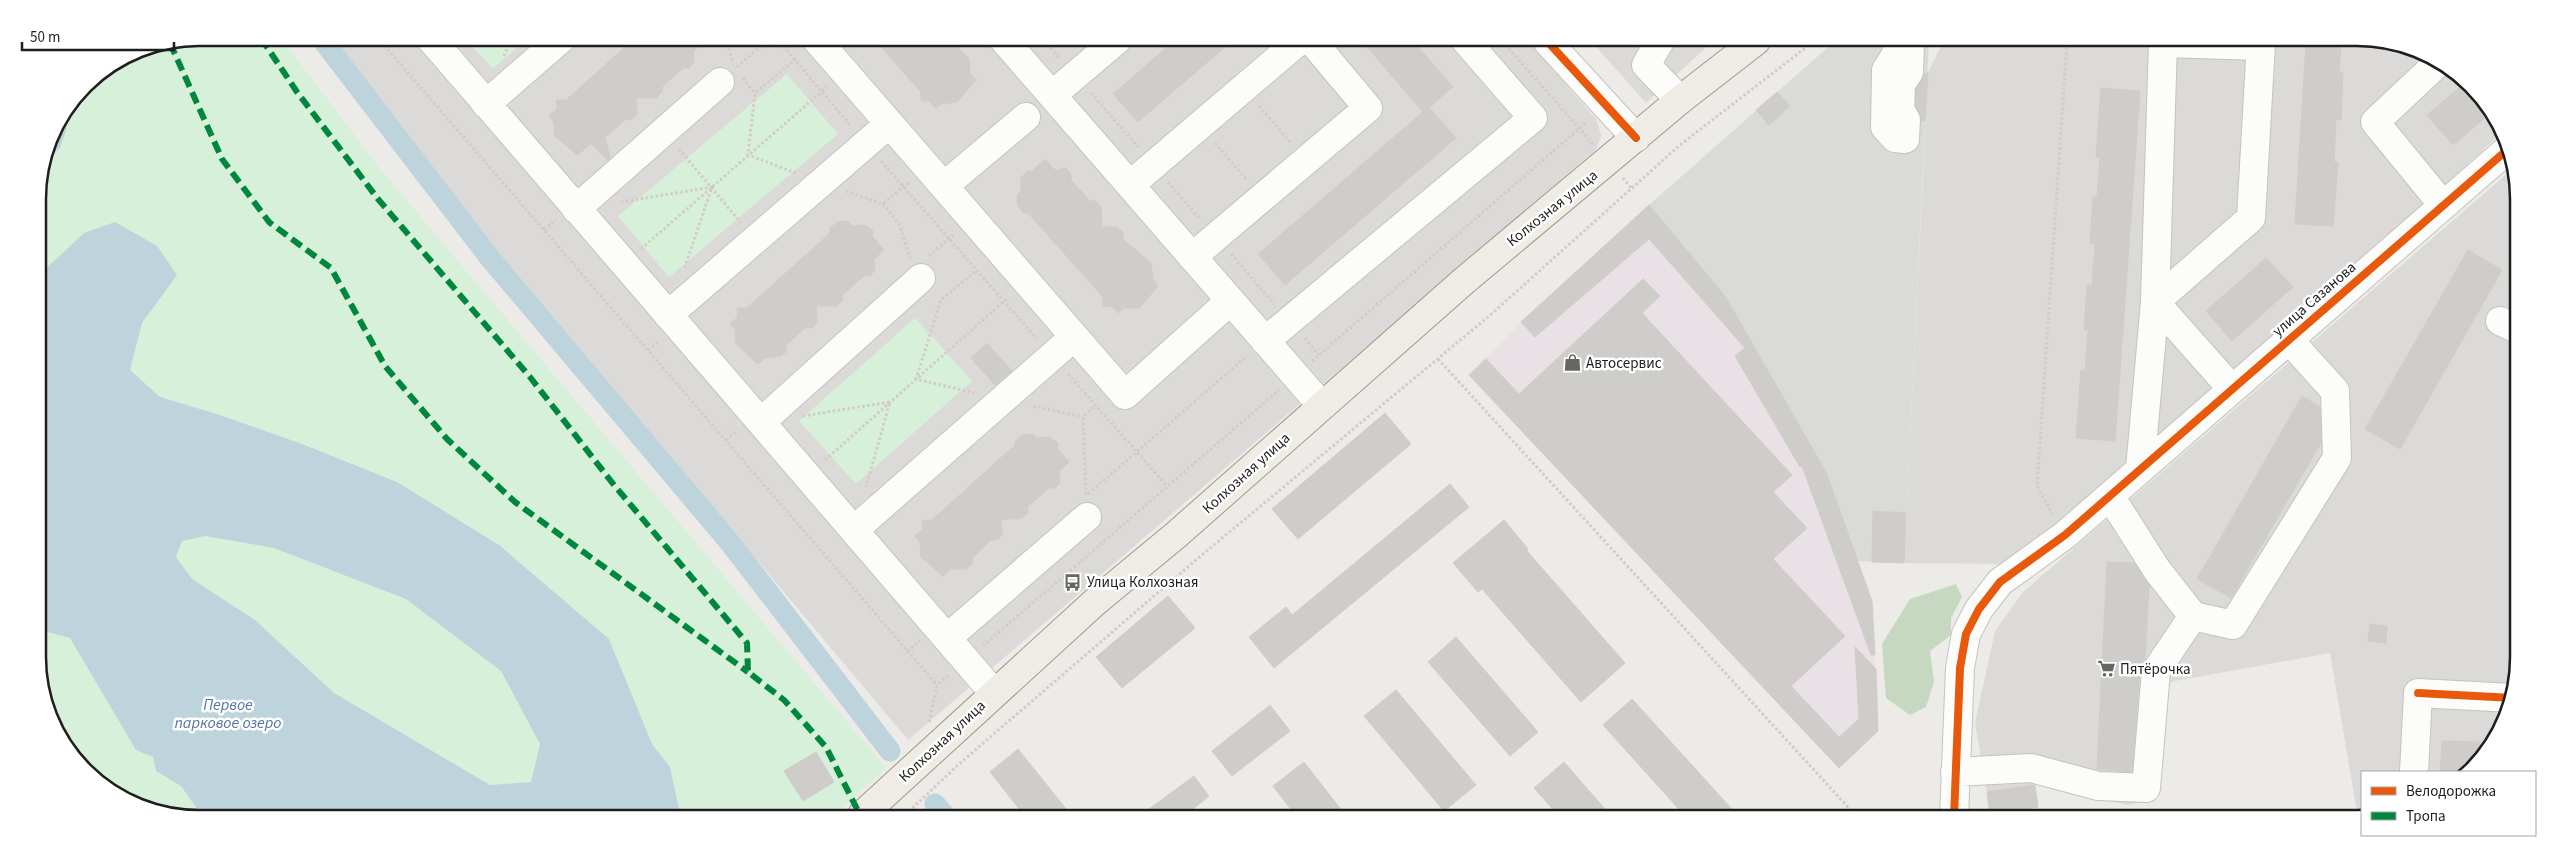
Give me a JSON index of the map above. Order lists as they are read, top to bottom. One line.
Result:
{"streets":{"main road":["Колхозная улица"],"street":["улица Сазанова"]},"water":["Первое парковое озеро"],"places":{"shop":["Автосервис"],"bus stop":["Улица Колхозная"],"supermarket":["Пятёрочка"]},"legend":["Велодорожка","Тропа"],"scale_bar":"50 m"}
